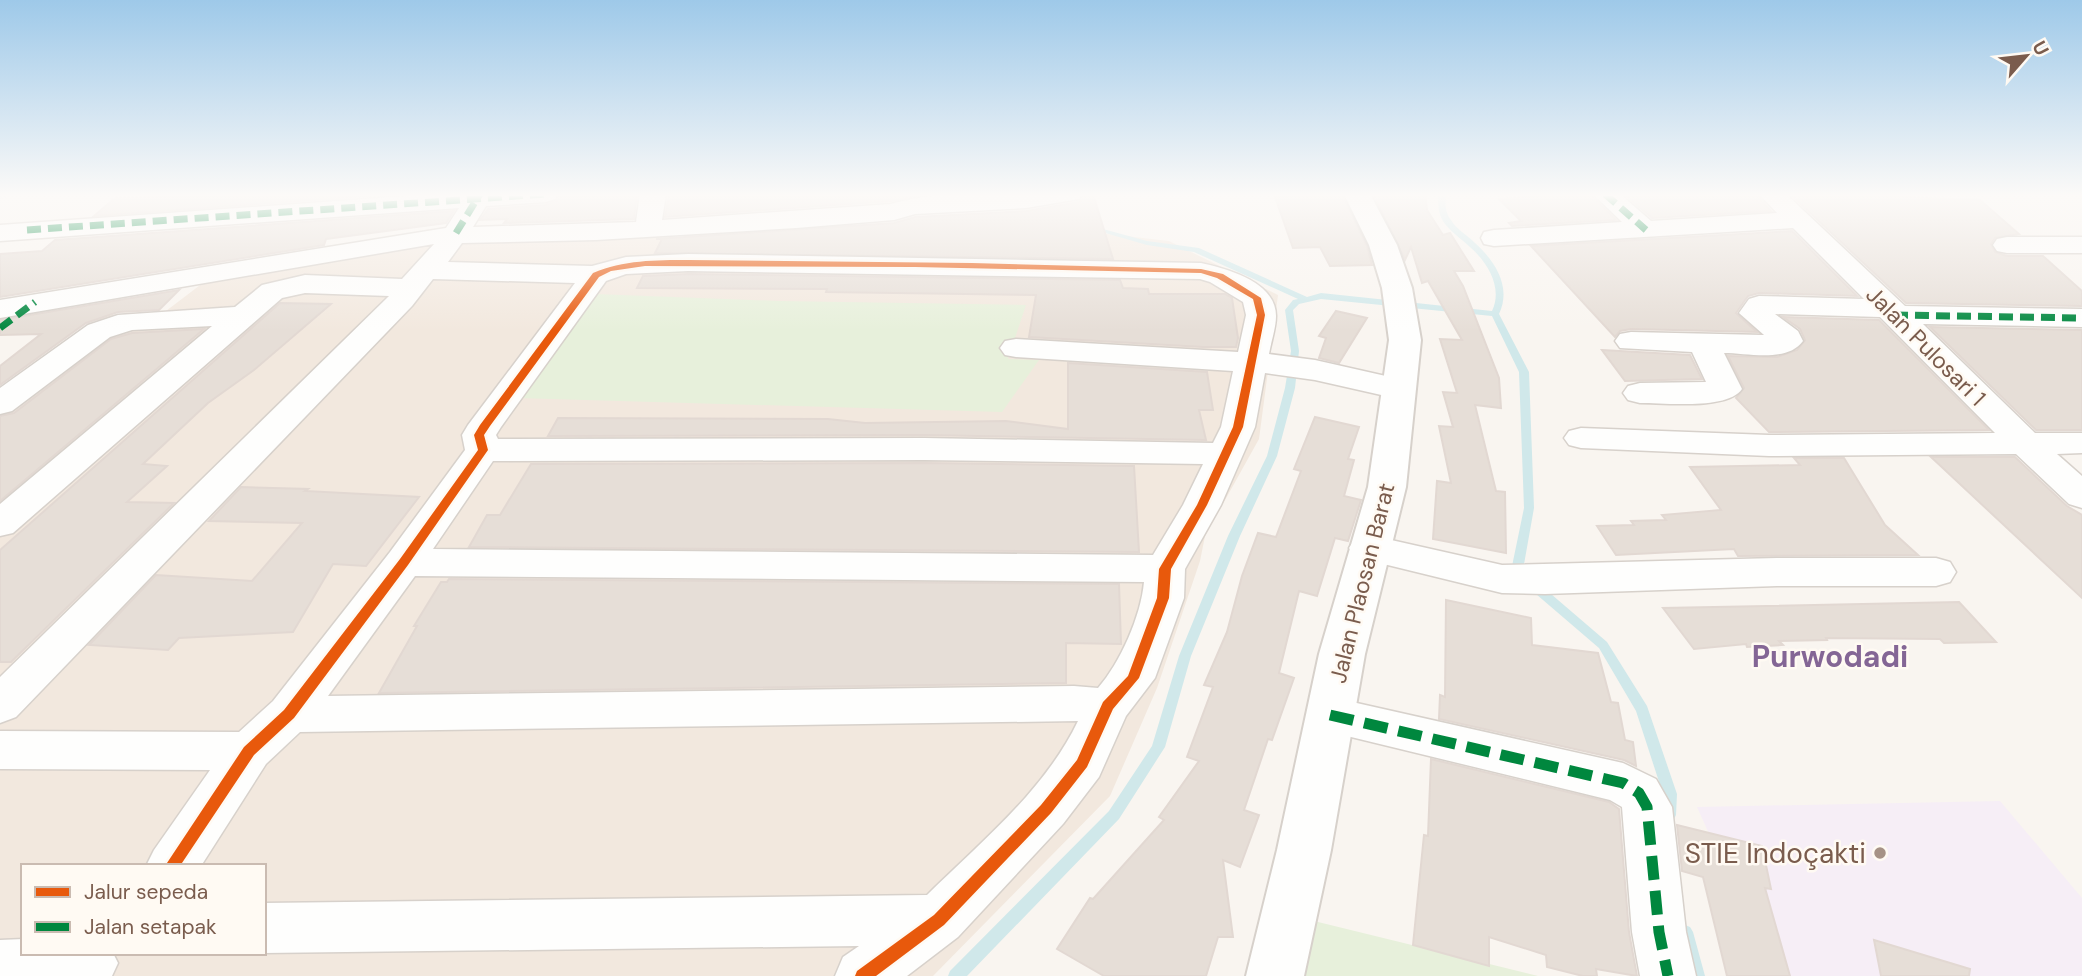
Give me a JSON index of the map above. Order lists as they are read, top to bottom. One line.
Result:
{"streets":{"street":["Jalan Pulosari 1","Jalan Plaosan Barat"]},"districts":["Purwodadi"],"places":["STIE Indoçakti"],"legend":["Jalur sepeda","Jalan setapak"],"north":"top right"}
